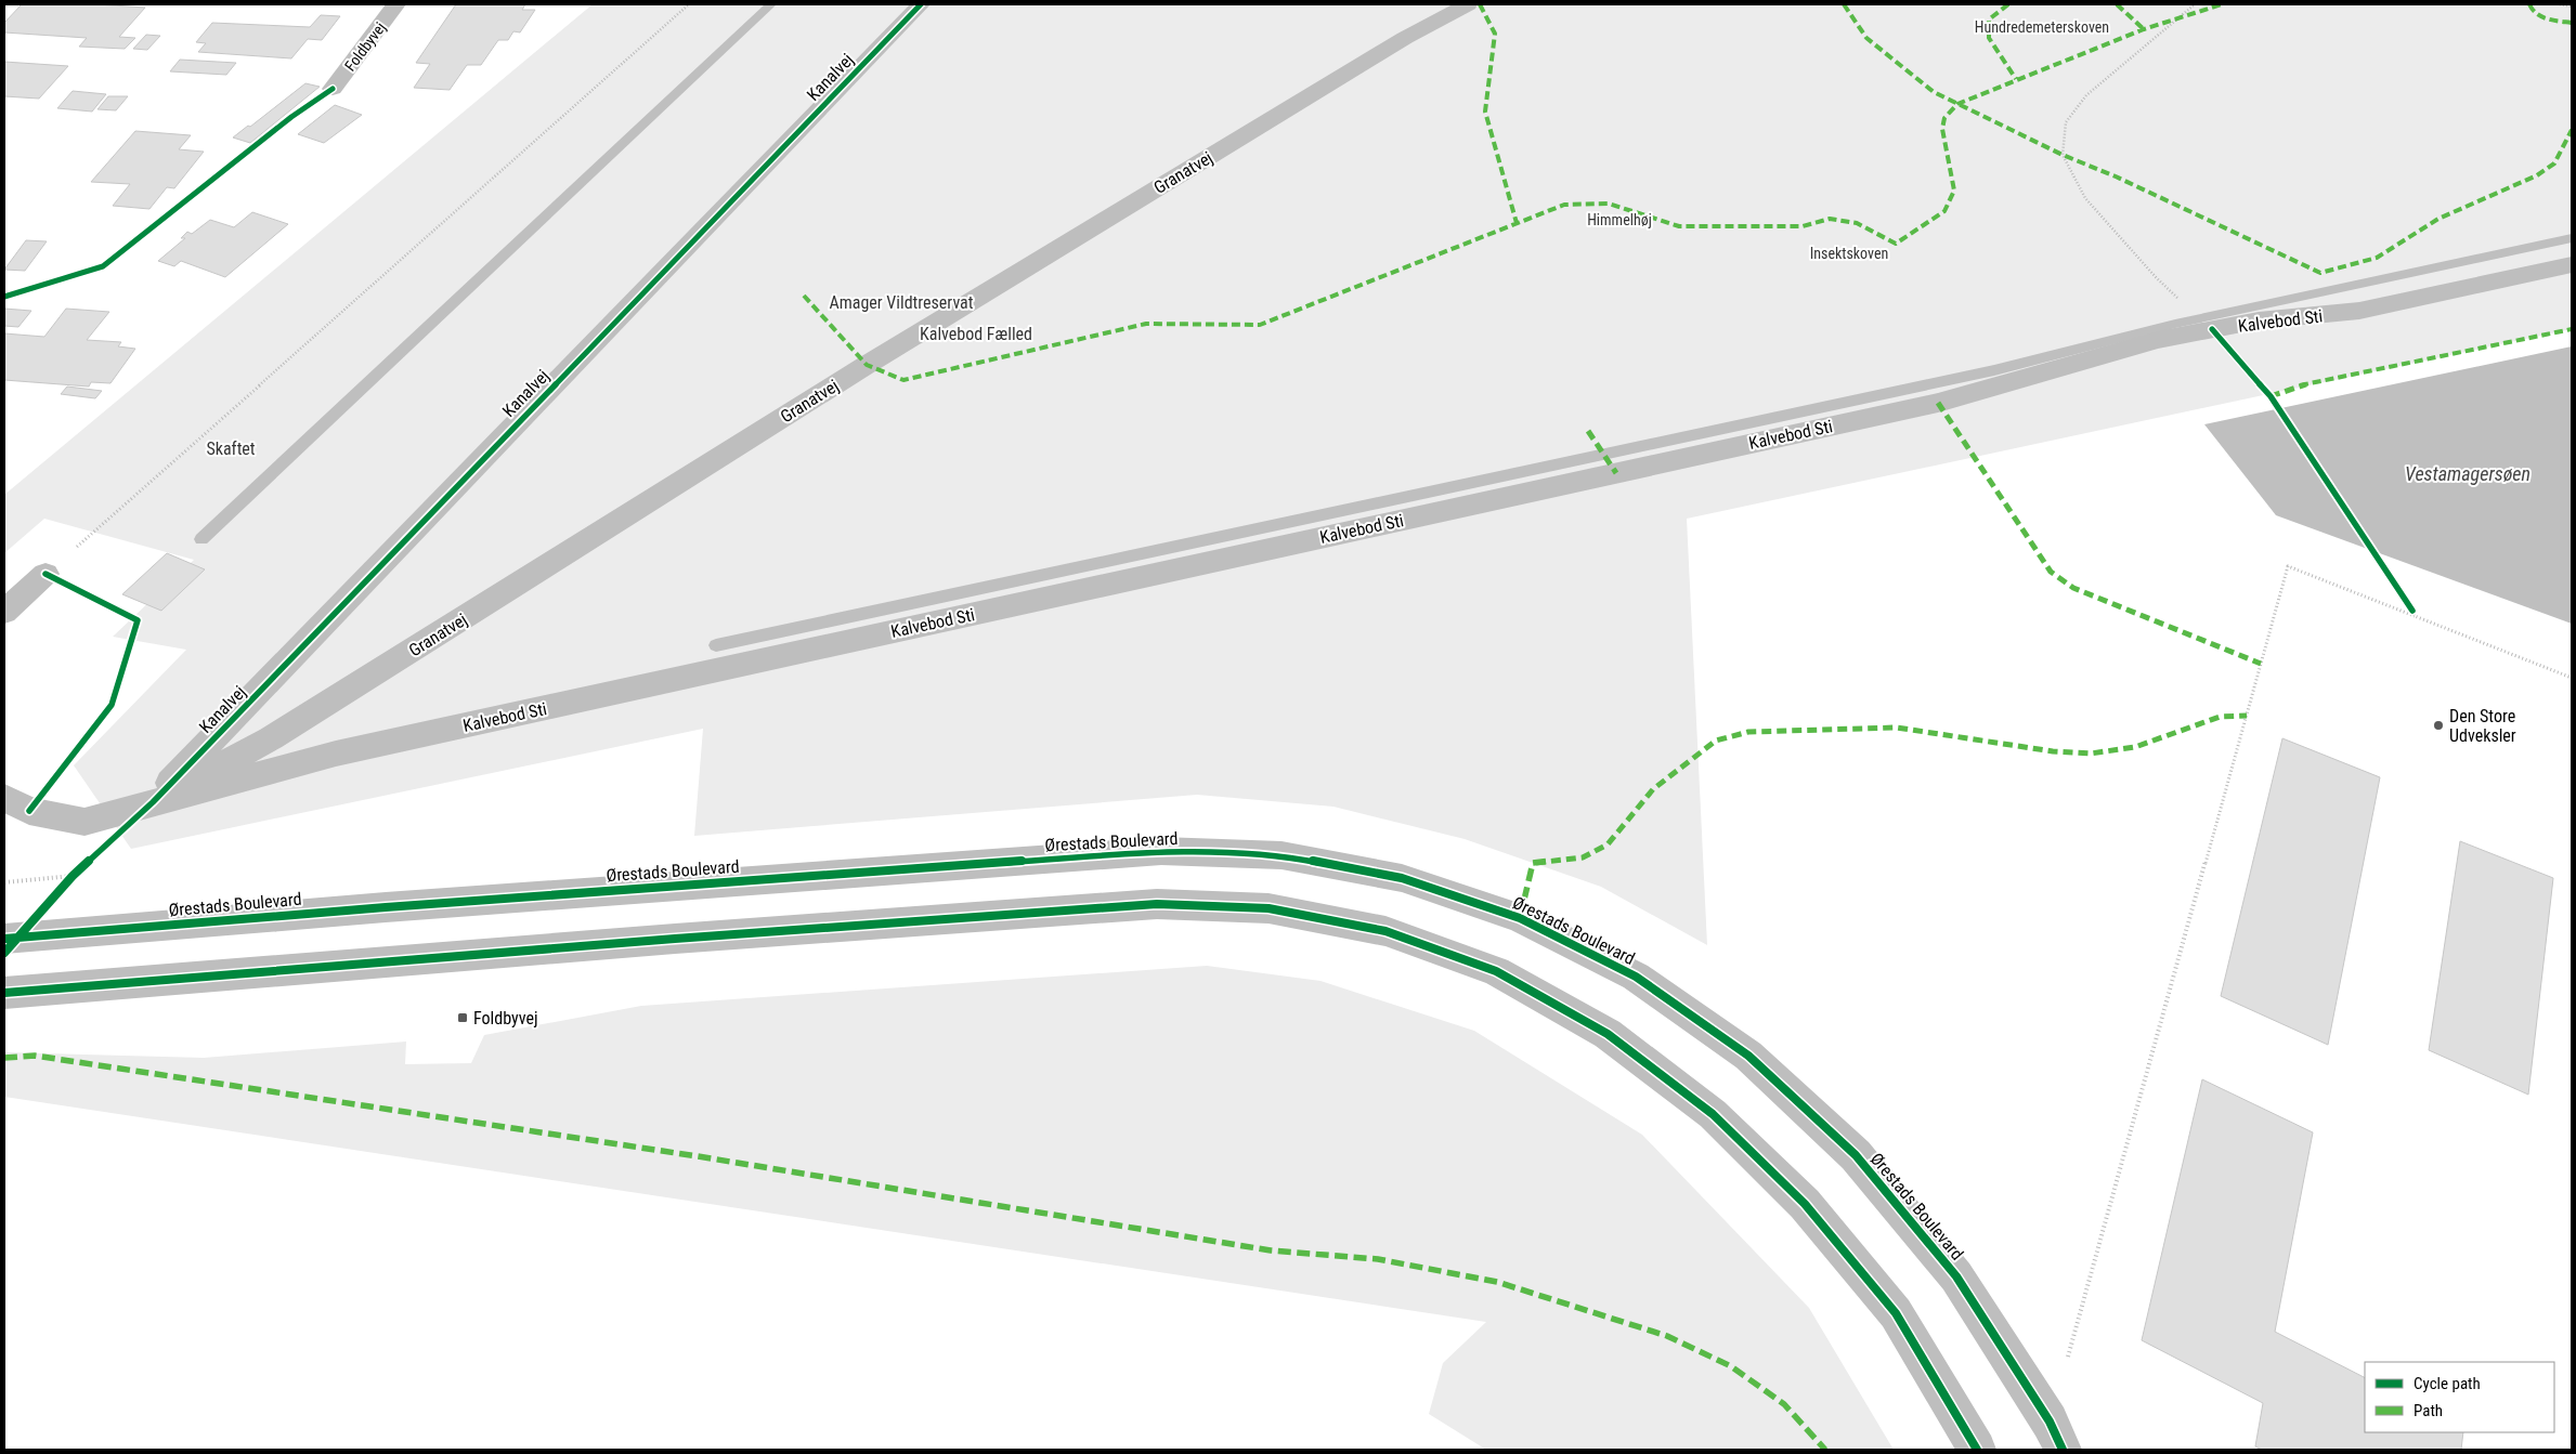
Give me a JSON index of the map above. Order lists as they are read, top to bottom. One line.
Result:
{"streets":{"street":["Foldbyvej","Kanalvej","Granatvej","Kalvebod Sti","Ørestads Boulevard"]},"crossings":[["Kanalvej","Granatvej"],["Kanalvej","Kalvebod Sti"],["Granatvej","Kalvebod Sti"]],"water":["Vestamagersøen"],"parks":["Hundredemeterskoven","Himmelhøj","Insektskoven","Amager Vildtreservat","Kalvebod Fælled","Skaftet"],"places":{"other":["Den Store Udveksler"],"transit":["Foldbyvej"]},"legend":["Cycle path","Path"]}
